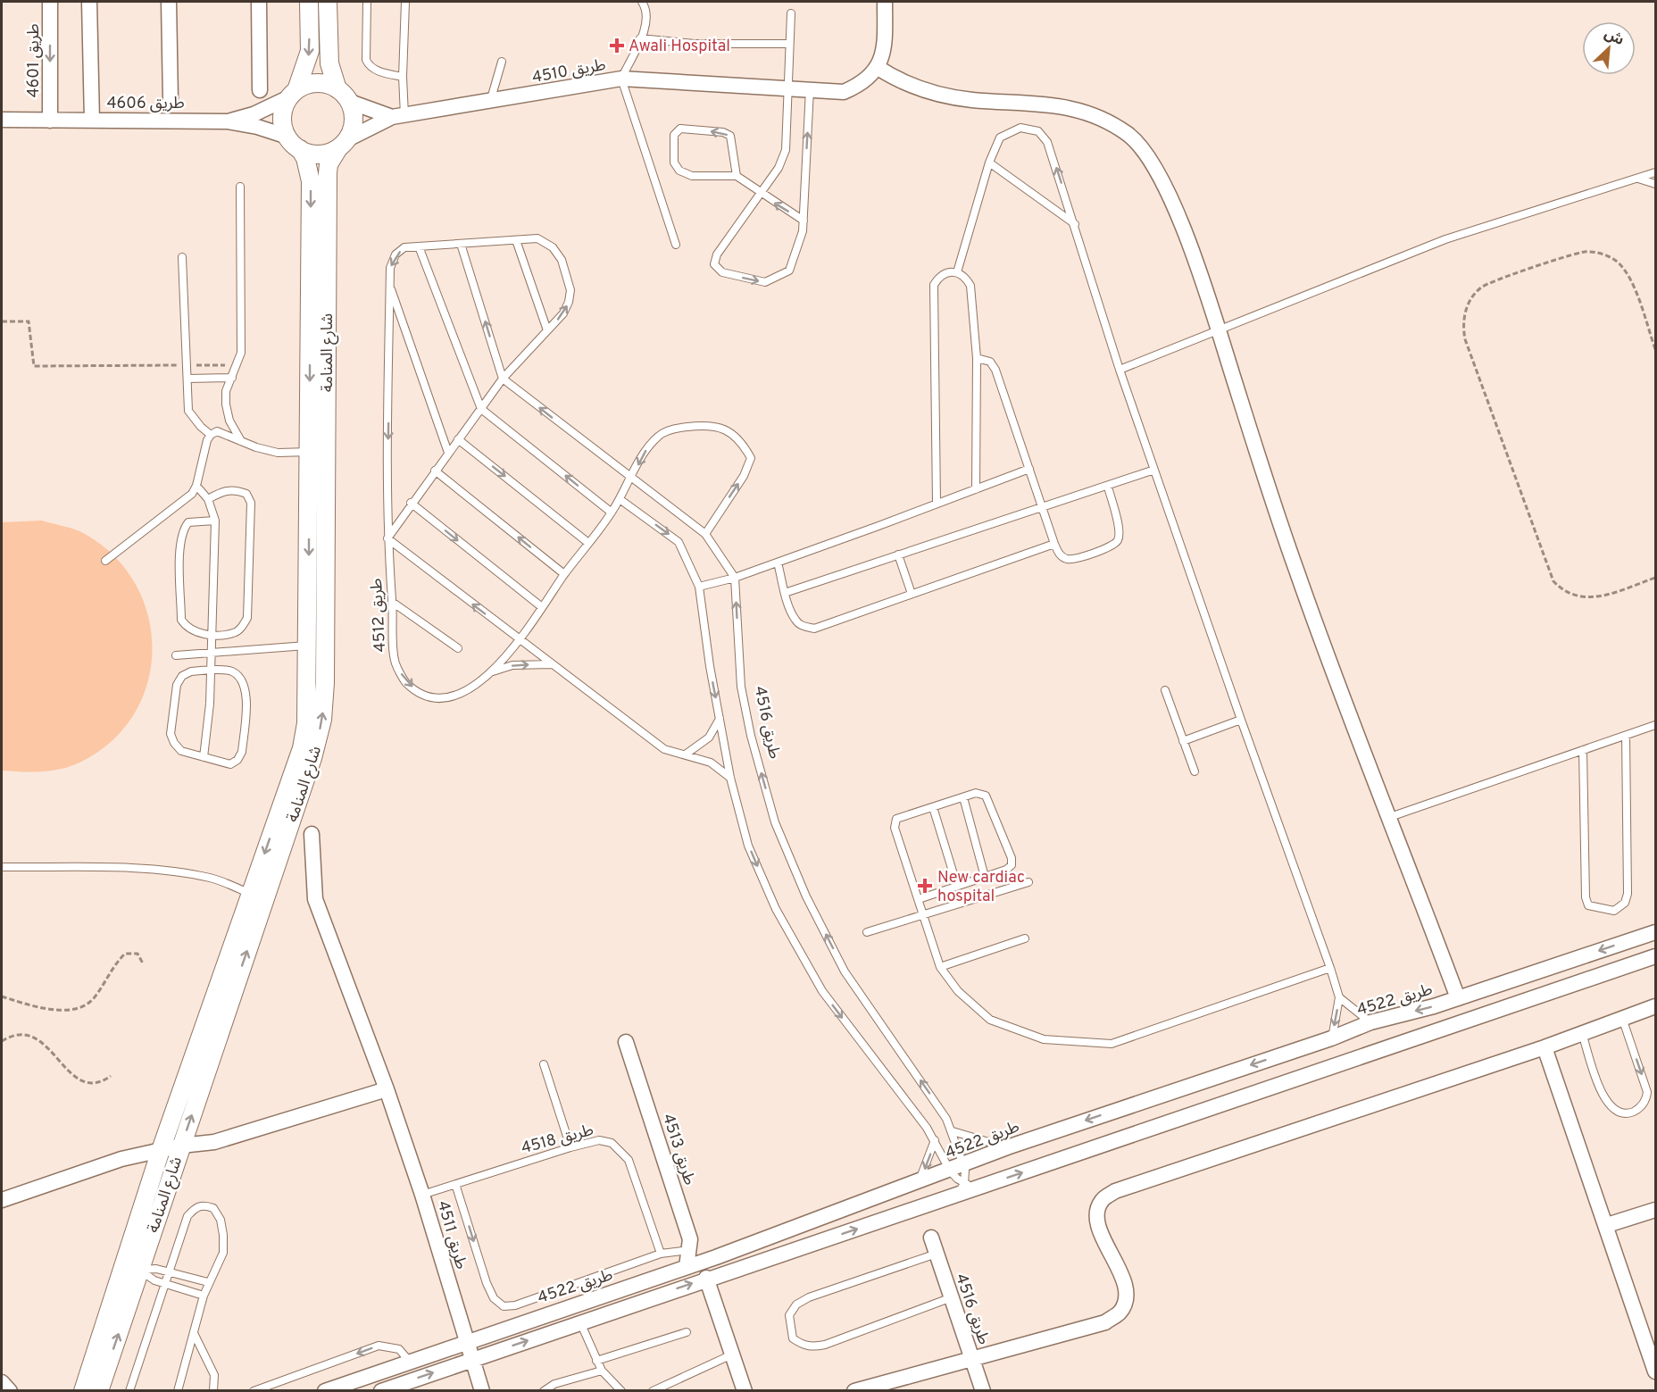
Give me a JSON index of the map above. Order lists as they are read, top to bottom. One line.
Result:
{"streets":{"street":["طريق 4601","طريق 4510","طريق 4606","شارع المنامة","طريق 4516","طريق 4522","طريق 4513","طريق 4511"],"lane":["طريق 4512","طريق 4518"]},"crossings":[["طريق 4601","طريق 4606"],["طريق 4510","طريق 4606"],["طريق 4510","شارع المنامة"],["طريق 4606","شارع المنامة"],["طريق 4512","طريق 4516"],["طريق 4516","طريق 4522"],["طريق 4522","طريق 4513"],["طريق 4522","طريق 4511"],["طريق 4518","طريق 4511"]],"places":{"health":["Awali Hospital","New cardiac hospital"]},"north":"top right"}
